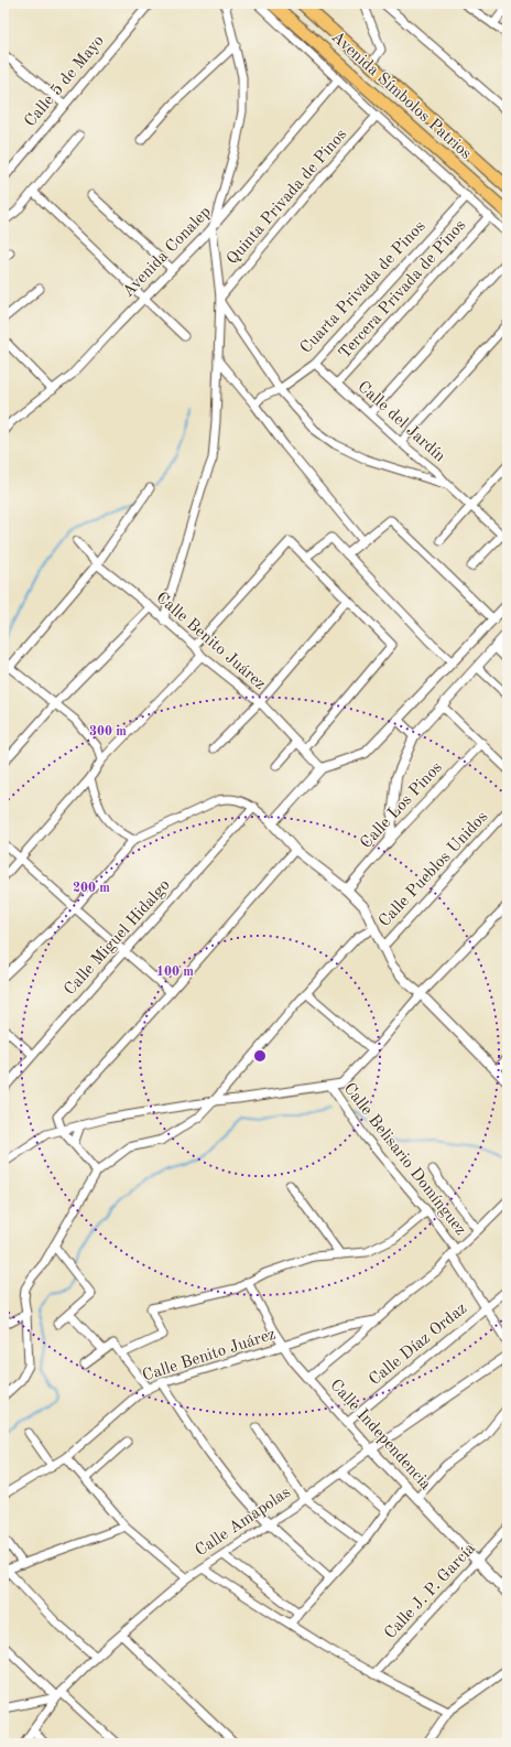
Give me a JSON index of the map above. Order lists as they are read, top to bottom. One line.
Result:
{"streets":{"highway":["Avenida Símbolos Patrios"],"street":["Calle 5 de Mayo","Quinta Privada de Pinos","Avenida Conalep","Cuarta Privada de Pinos","Tercera Privada de Pinos","Calle del Jardín","Calle Benito Juárez","Calle Los Pinos","Calle Pueblos Unidos","Calle Miguel Hidalgo","Calle Belisario Domínguez","Calle Díaz Ordaz","Calle Independencia","Calle Amapolas","Calle J. P. García"]},"crossings":[["Cuarta Privada de Pinos","Calle del Jardín"],["Tercera Privada de Pinos","Calle del Jardín"],["Calle Benito Juárez","Calle Independencia"],["Calle Belisario Domínguez","Calle Díaz Ordaz"],["Calle Díaz Ordaz","Calle Independencia"],["Calle Independencia","Calle Amapolas"],["Calle Independencia","Calle J. P. García"]],"rings":["300 m","200 m","100 m"]}
